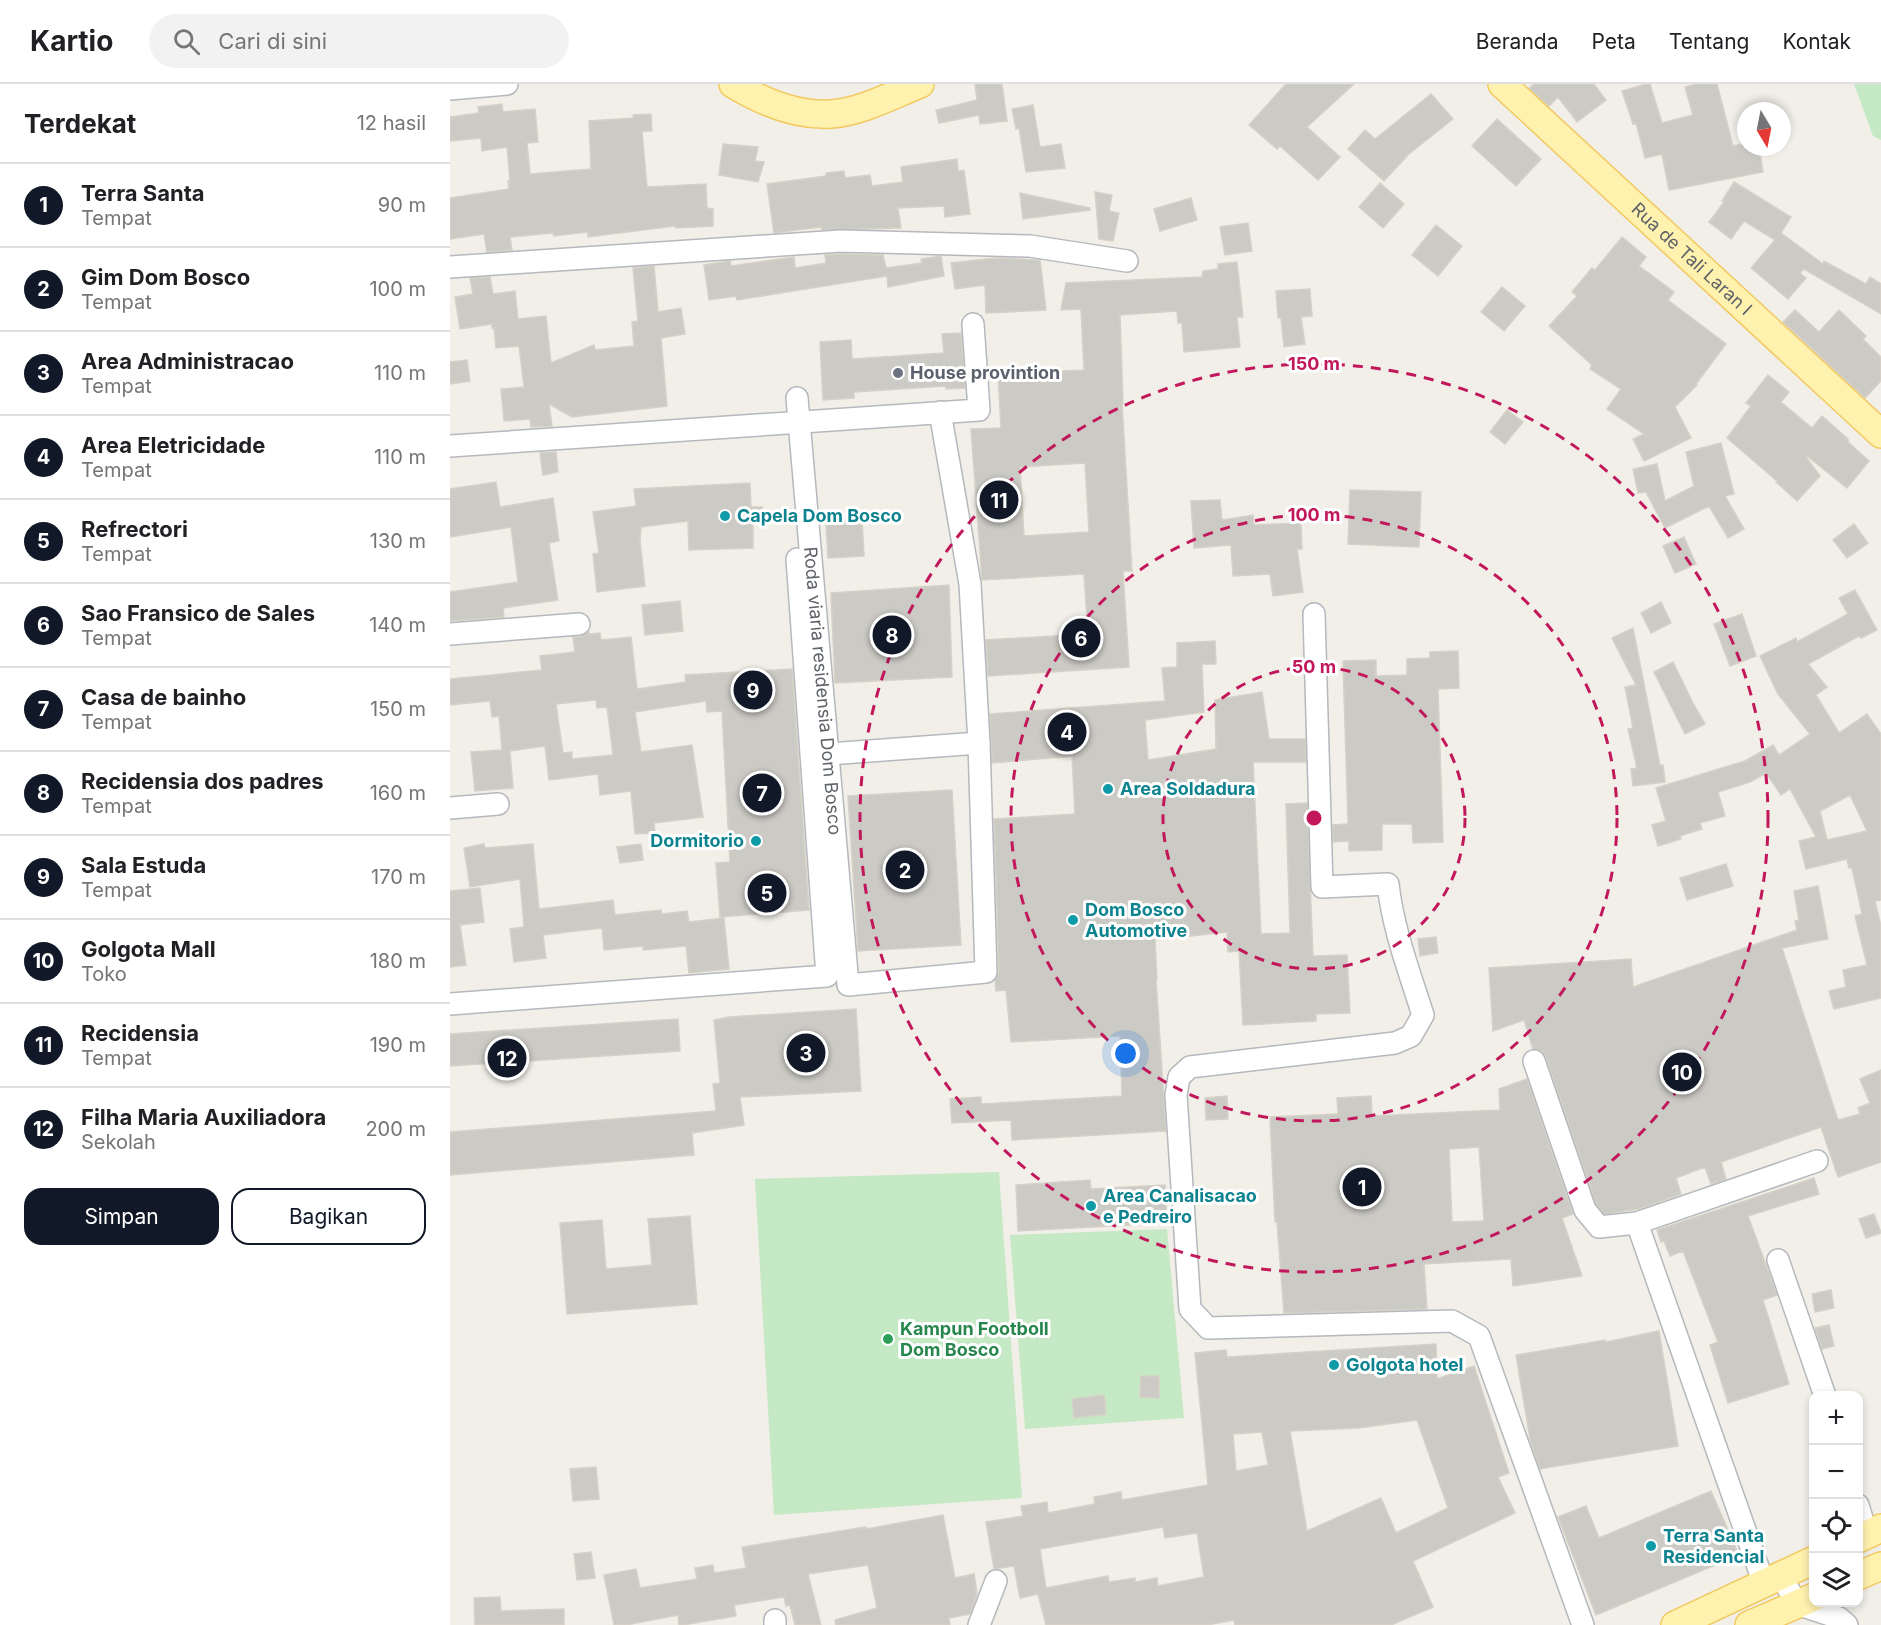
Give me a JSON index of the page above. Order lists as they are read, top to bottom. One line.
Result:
{"streets":{"main road":["Rua de Tali Laran I"],"street":["Roda viaria residensia Dom Bosco"]},"places":["House provintion","Capela Dom Bosco","Area Soldadura","Dormitorio","Dom Bosco Automotive","Area Canalisacao e Pedreiro","Kampun Footboll Dom Bosco","Golgota hotel","Terra Santa Residencial"],"north":"bottom","page":{"header":"Kartio","search":"Cari di sini","nav":["Beranda","Peta","Tentang","Kontak"],"heading":["Terdekat","12 hasil"],"list":[{"mark":"1","name":"Terra Santa","note":"Tempat","value":"90 m"},{"mark":"2","name":"Gim Dom Bosco","note":"Tempat","value":"100 m"},{"mark":"3","name":"Area Administracao","note":"Tempat","value":"110 m"},{"mark":"4","name":"Area Eletricidade","note":"Tempat","value":"110 m"},{"mark":"5","name":"Refrectori","note":"Tempat","value":"130 m"},{"mark":"6","name":"Sao Fransico de Sales","note":"Tempat","value":"140 m"},{"mark":"7","name":"Casa de bainho","note":"Tempat","value":"150 m"},{"mark":"8","name":"Recidensia dos padres","note":"Tempat","value":"160 m"},{"mark":"9","name":"Sala Estuda","note":"Tempat","value":"170 m"},{"mark":"10","name":"Golgota Mall","note":"Toko","value":"180 m"},{"mark":"11","name":"Recidensia","note":"Tempat","value":"190 m"},{"mark":"12","name":"Filha Maria Auxiliadora","note":"Sekolah","value":"200 m"}],"pins":["11","8","6","9","4","7","2","5","3","12","10","1"],"buttons":["Simpan","Bagikan"],"map_buttons":["+","−"]},"rings":["150 m","100 m","50 m"]}
